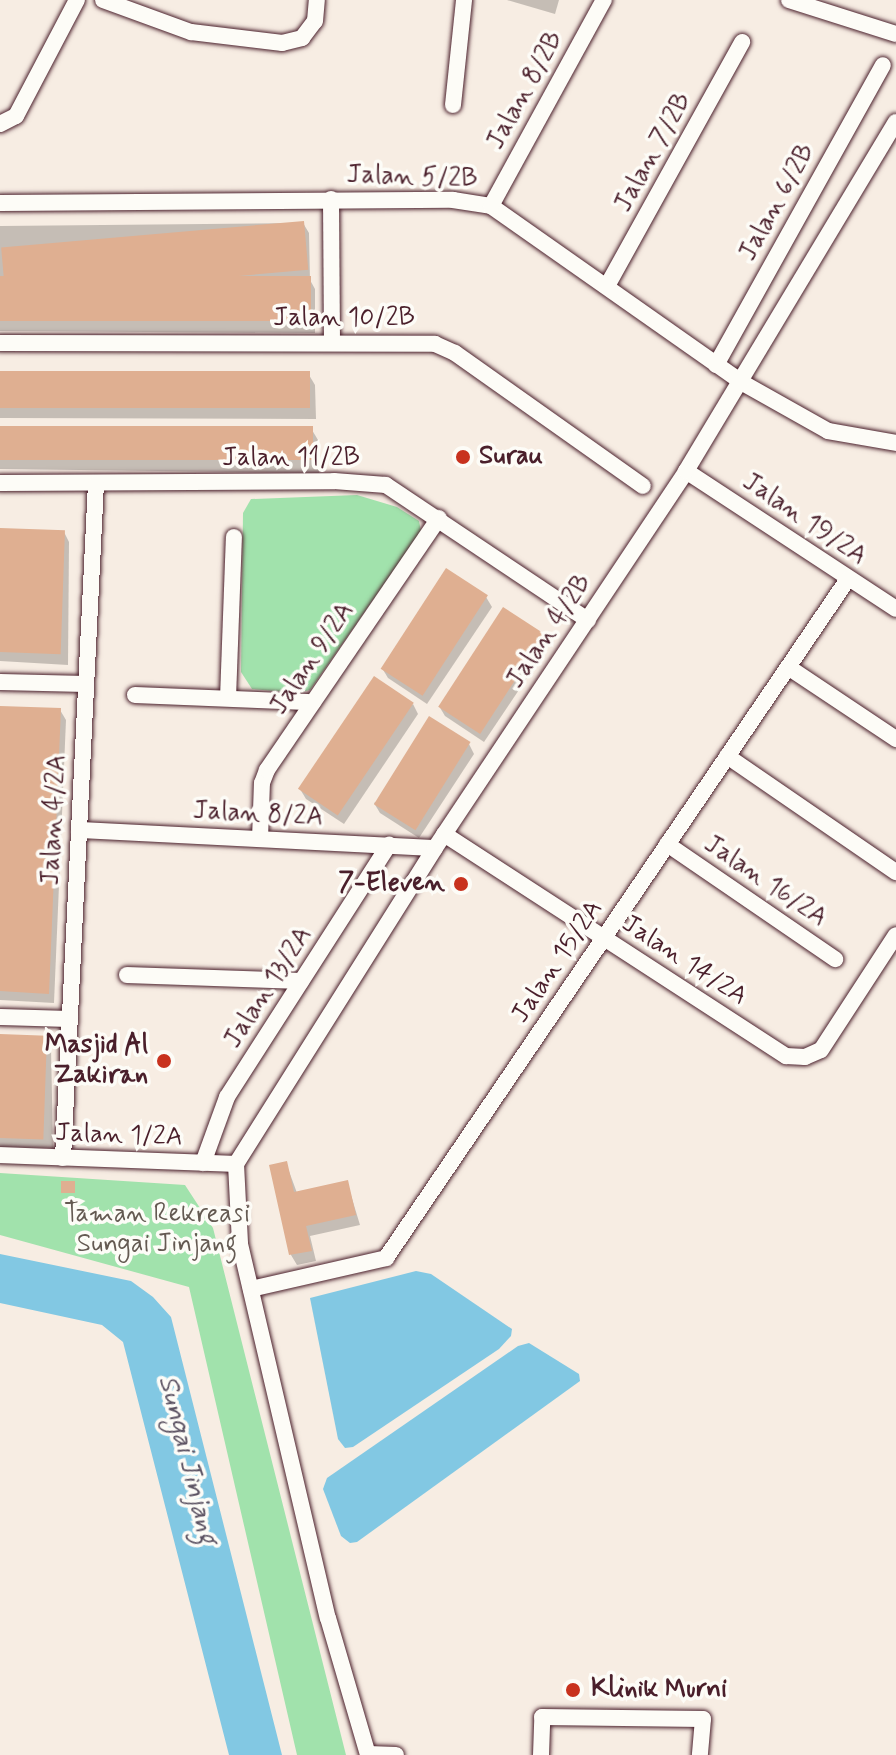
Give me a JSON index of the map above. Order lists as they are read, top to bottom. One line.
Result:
{"streets":{"street":["Jalan 8/2B","Jalan 7/2B","Jalan 5/2B","Jalan 6/2B","Jalan 10/2B","Jalan 11/2B","Jalan 19/2A","Jalan 4/2B","Jalan 9/2A","Jalan 8/2A","Jalan 4/2A","Jalan 16/2A","Jalan 14/2A","Jalan 15/2A","Jalan 13/2A","Jalan 1/2A"]},"crossings":[["Jalan 8/2B","Jalan 5/2B"],["Jalan 7/2B","Jalan 5/2B"],["Jalan 5/2B","Jalan 6/2B"],["Jalan 5/2B","Jalan 4/2B"],["Jalan 11/2B","Jalan 4/2B"],["Jalan 11/2B","Jalan 9/2A"],["Jalan 11/2B","Jalan 4/2A"],["Jalan 19/2A","Jalan 4/2B"],["Jalan 19/2A","Jalan 15/2A"],["Jalan 4/2B","Jalan 8/2A"],["Jalan 4/2B","Jalan 14/2A"],["Jalan 4/2B","Jalan 1/2A"],["Jalan 9/2A","Jalan 8/2A"],["Jalan 8/2A","Jalan 4/2A"],["Jalan 8/2A","Jalan 14/2A"],["Jalan 8/2A","Jalan 13/2A"],["Jalan 4/2A","Jalan 1/2A"],["Jalan 16/2A","Jalan 15/2A"],["Jalan 14/2A","Jalan 15/2A"],["Jalan 13/2A","Jalan 1/2A"]],"water":["Sungai Jinjang"],"parks":["Taman Rekreasi Sungai Jinjang"],"places":["Surau","7-Eleven","Masjid Al Zakiran","Klinik Murni"]}
